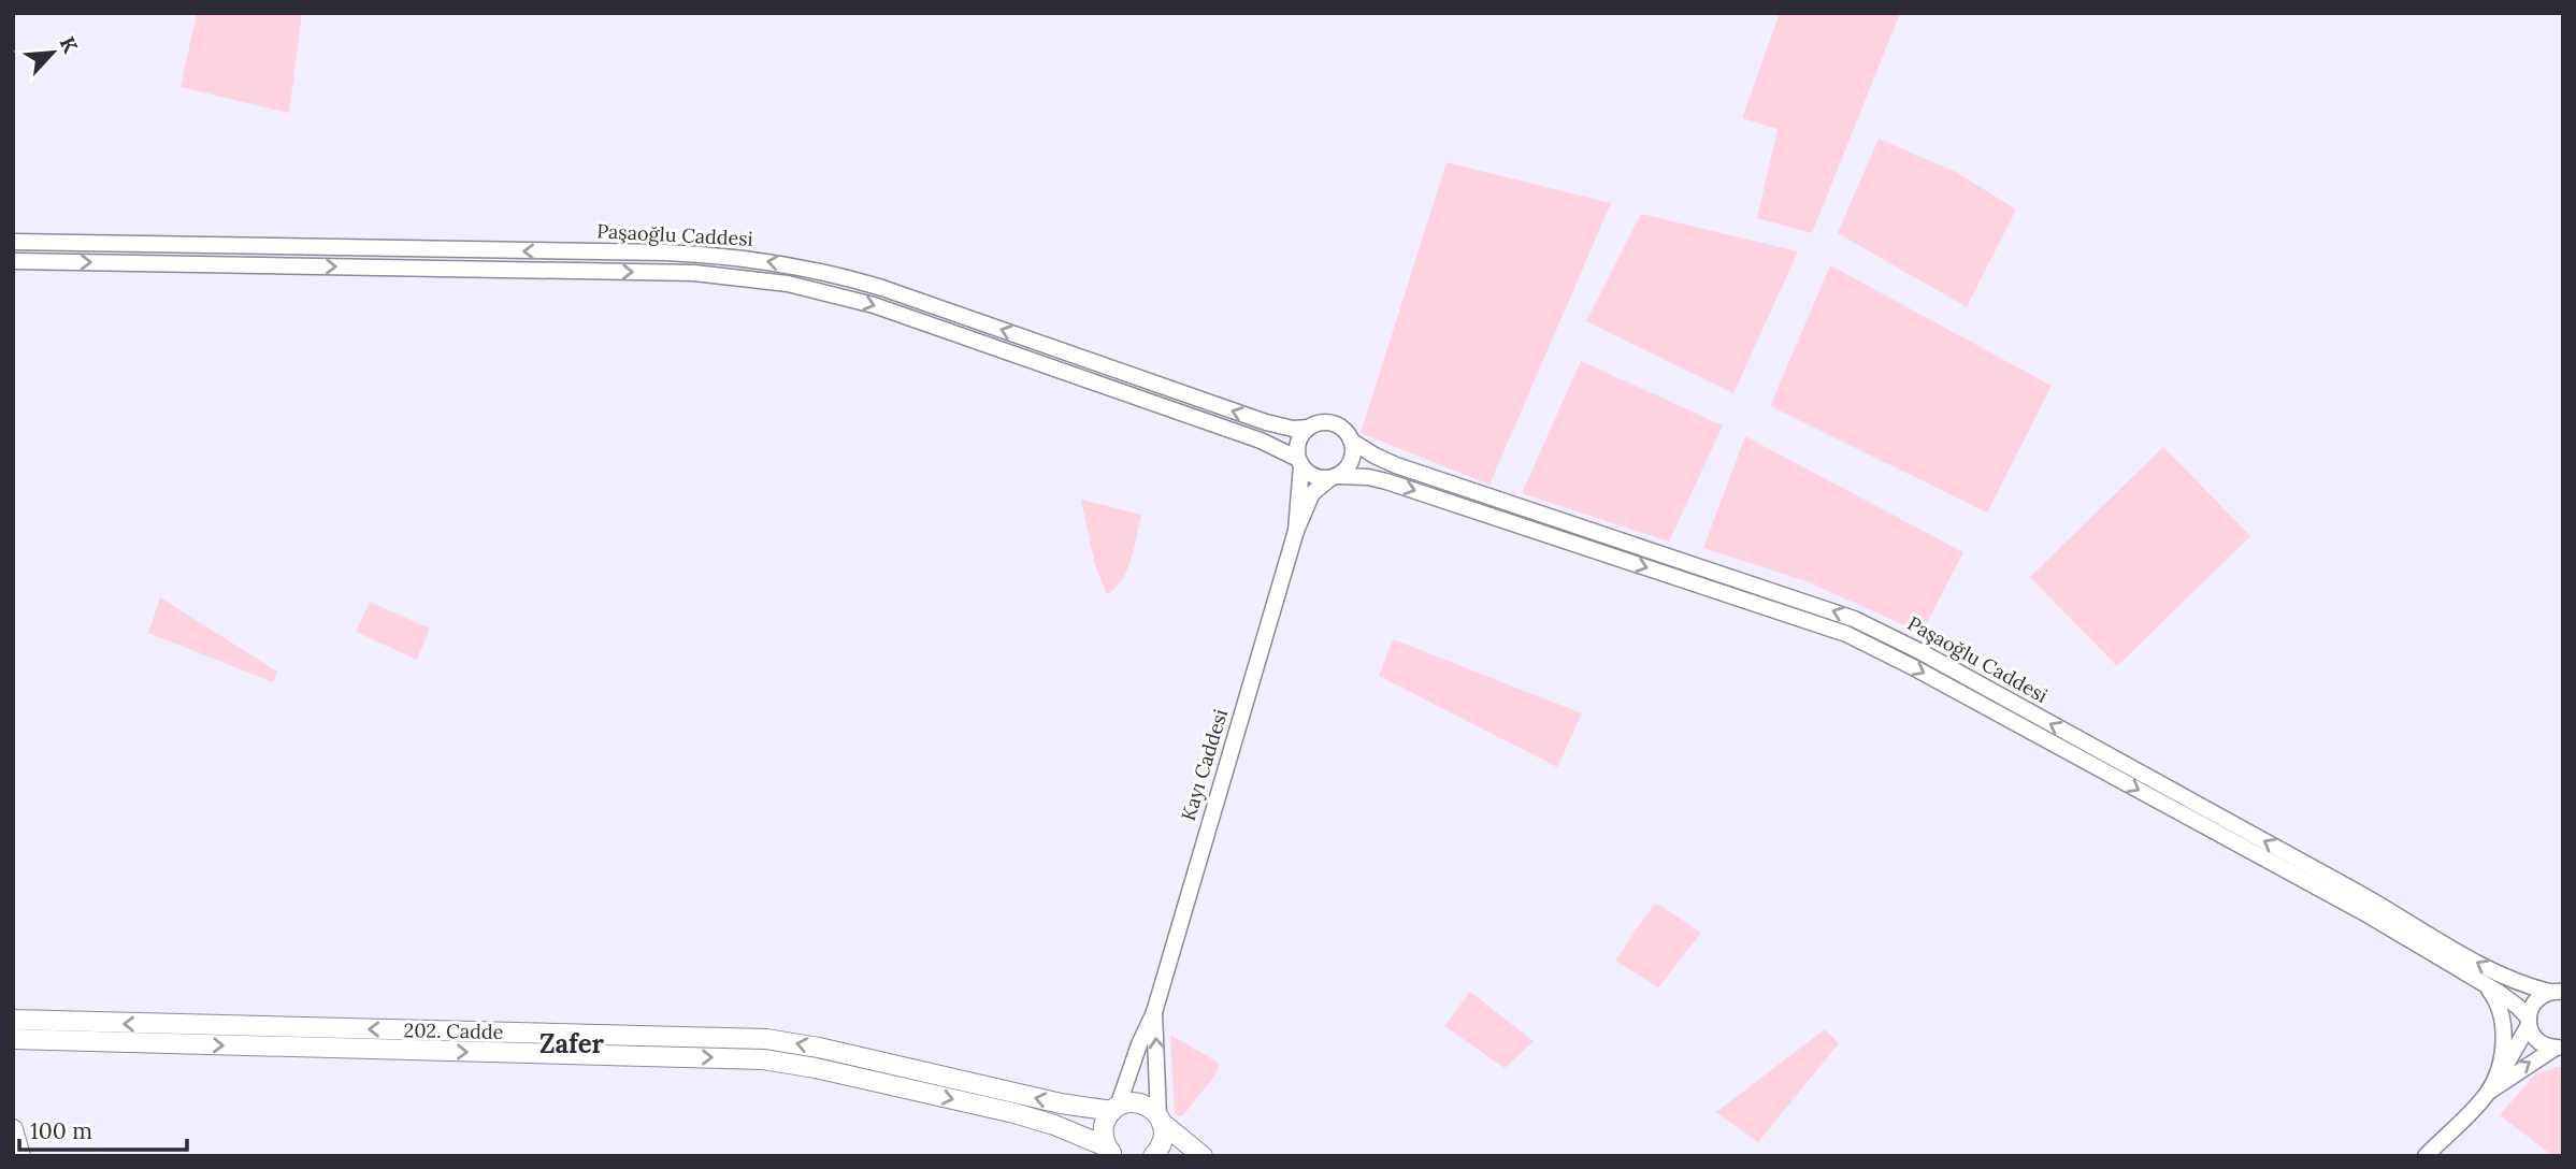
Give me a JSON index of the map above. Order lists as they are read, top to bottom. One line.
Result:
{"streets":{"main road":["202. Cadde"],"street":["Paşaoğlu Caddesi","Kayı Caddesi"]},"crossings":[["Paşaoğlu Caddesi","Kayı Caddesi"],["Kayı Caddesi","202. Cadde"]],"districts":["Zafer"],"scale_bar":"100 m","north":"top right"}
